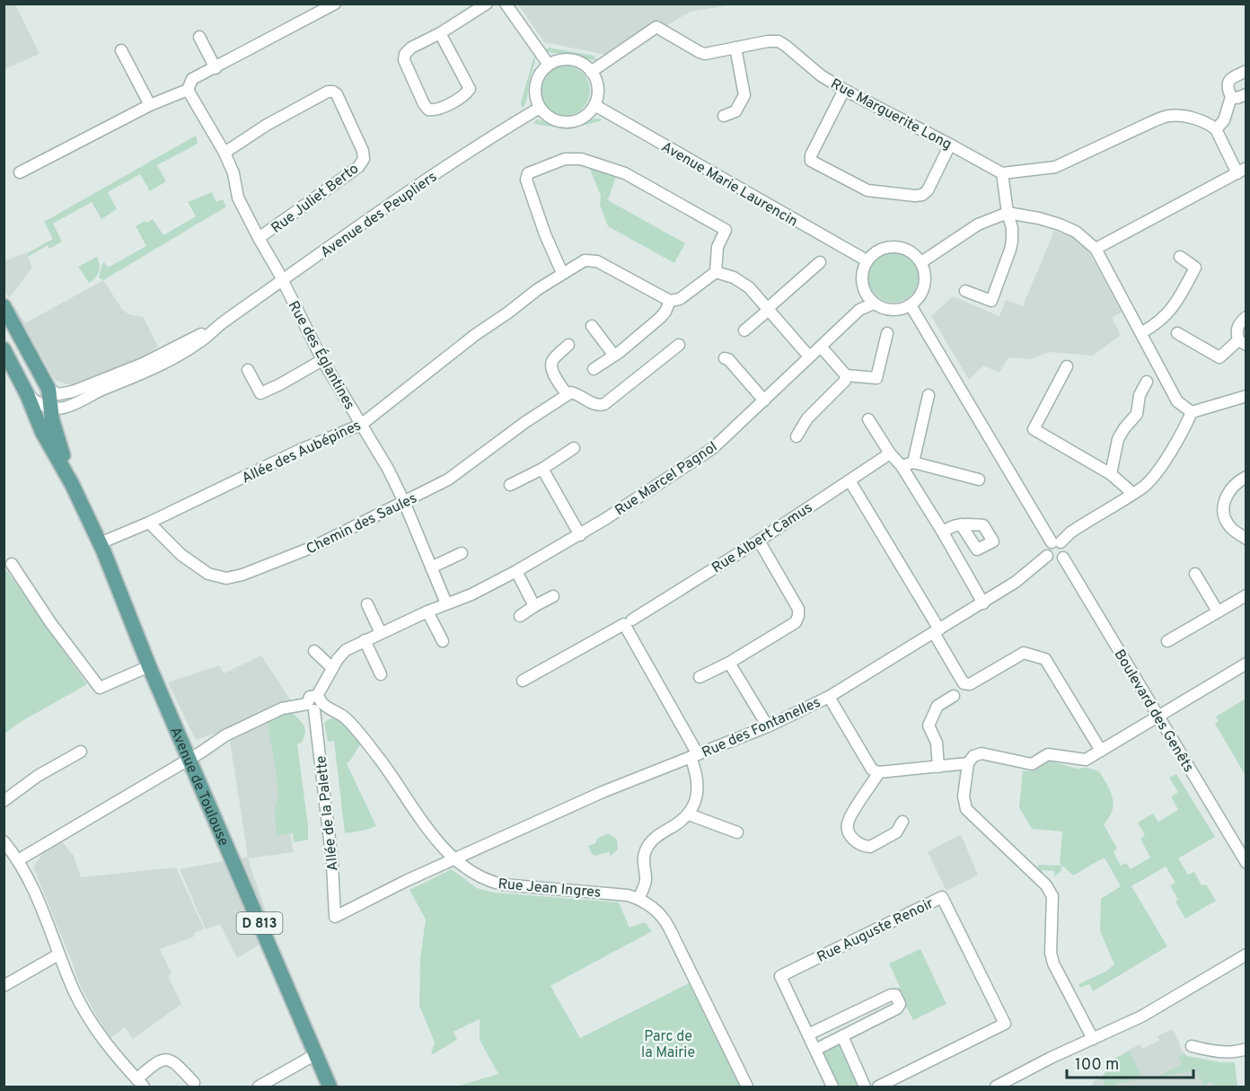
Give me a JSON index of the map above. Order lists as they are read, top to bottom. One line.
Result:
{"streets":{"main road":["Avenue de Toulouse","D 813"],"street":["Rue Marguerite Long","Avenue Marie Laurencin","Rue Juliet Berto","Avenue des Peupliers","Rue des Églantines","Allée des Aubépines","Rue Marcel Pagnol","Chemin des Saules","Rue Albert Camus","Boulevard des Genêts","Rue des Fontanelles","Allée de la Palette","Rue Jean Ingres","Rue Auguste Renoir"]},"crossings":[["Rue Marguerite Long","Avenue Marie Laurencin"],["Rue Marguerite Long","Avenue des Peupliers"],["Avenue Marie Laurencin","Avenue des Peupliers"],["Avenue Marie Laurencin","Rue Marcel Pagnol"],["Rue Juliet Berto","Rue des Églantines"],["Avenue des Peupliers","Rue des Églantines"],["Avenue des Peupliers","Avenue de Toulouse"],["Rue des Églantines","Allée des Aubépines"],["Rue des Églantines","Rue Marcel Pagnol"],["Rue des Églantines","Chemin des Saules"],["Allée des Aubépines","Chemin des Saules"],["Allée des Aubépines","Avenue de Toulouse"],["Rue Marcel Pagnol","Allée de la Palette"],["Rue Marcel Pagnol","Rue Jean Ingres"],["Boulevard des Genêts","Rue des Fontanelles"],["Rue des Fontanelles","Allée de la Palette"],["Rue des Fontanelles","Rue Jean Ingres"],["Allée de la Palette","Rue Jean Ingres"]],"parks":["Parc de la Mairie"],"scale_bar":"100 m"}
